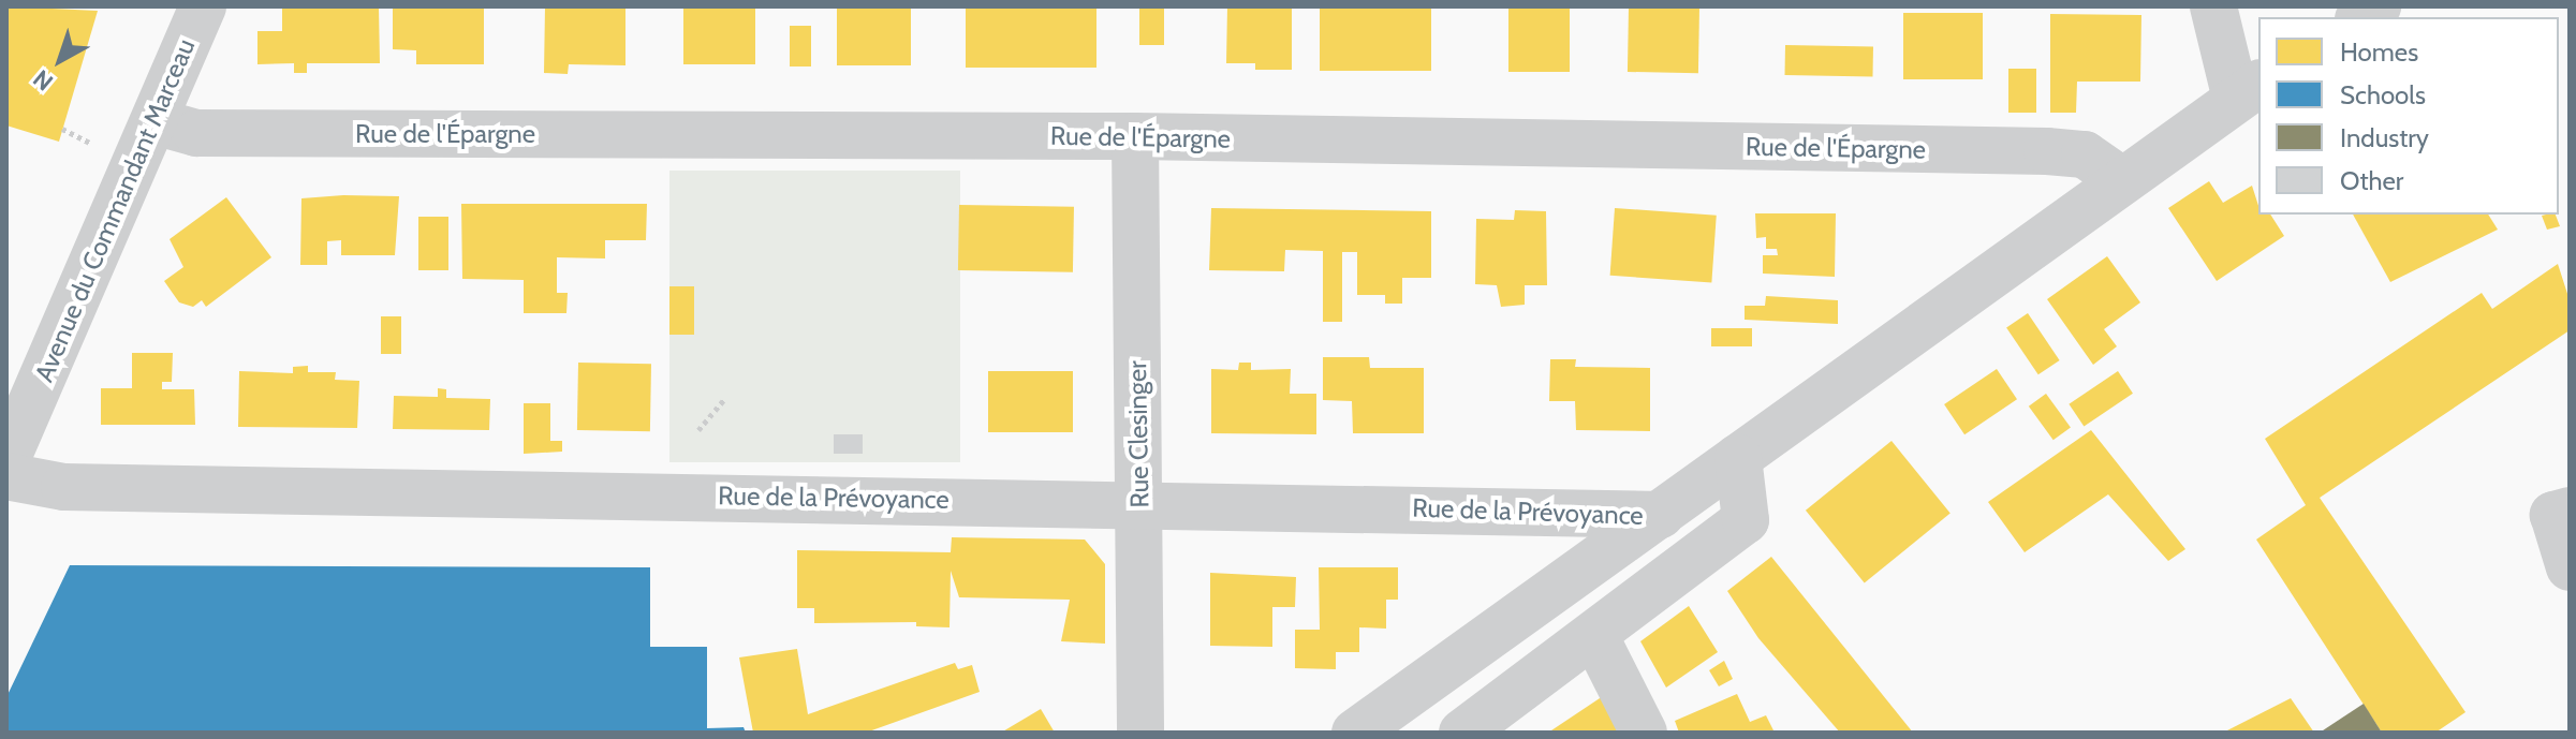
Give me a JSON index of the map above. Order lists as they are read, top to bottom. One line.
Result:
{"streets":{"street":["Rue de l'Épargne","Avenue du Commandant Marceau","Rue Clesinger","Rue de la Prévoyance"]},"crossings":[["Rue de l'Épargne","Avenue du Commandant Marceau"],["Rue de l'Épargne","Rue Clesinger"],["Rue Clesinger","Rue de la Prévoyance"]],"legend":["Homes","Schools","Industry","Other"],"north":"bottom left"}
